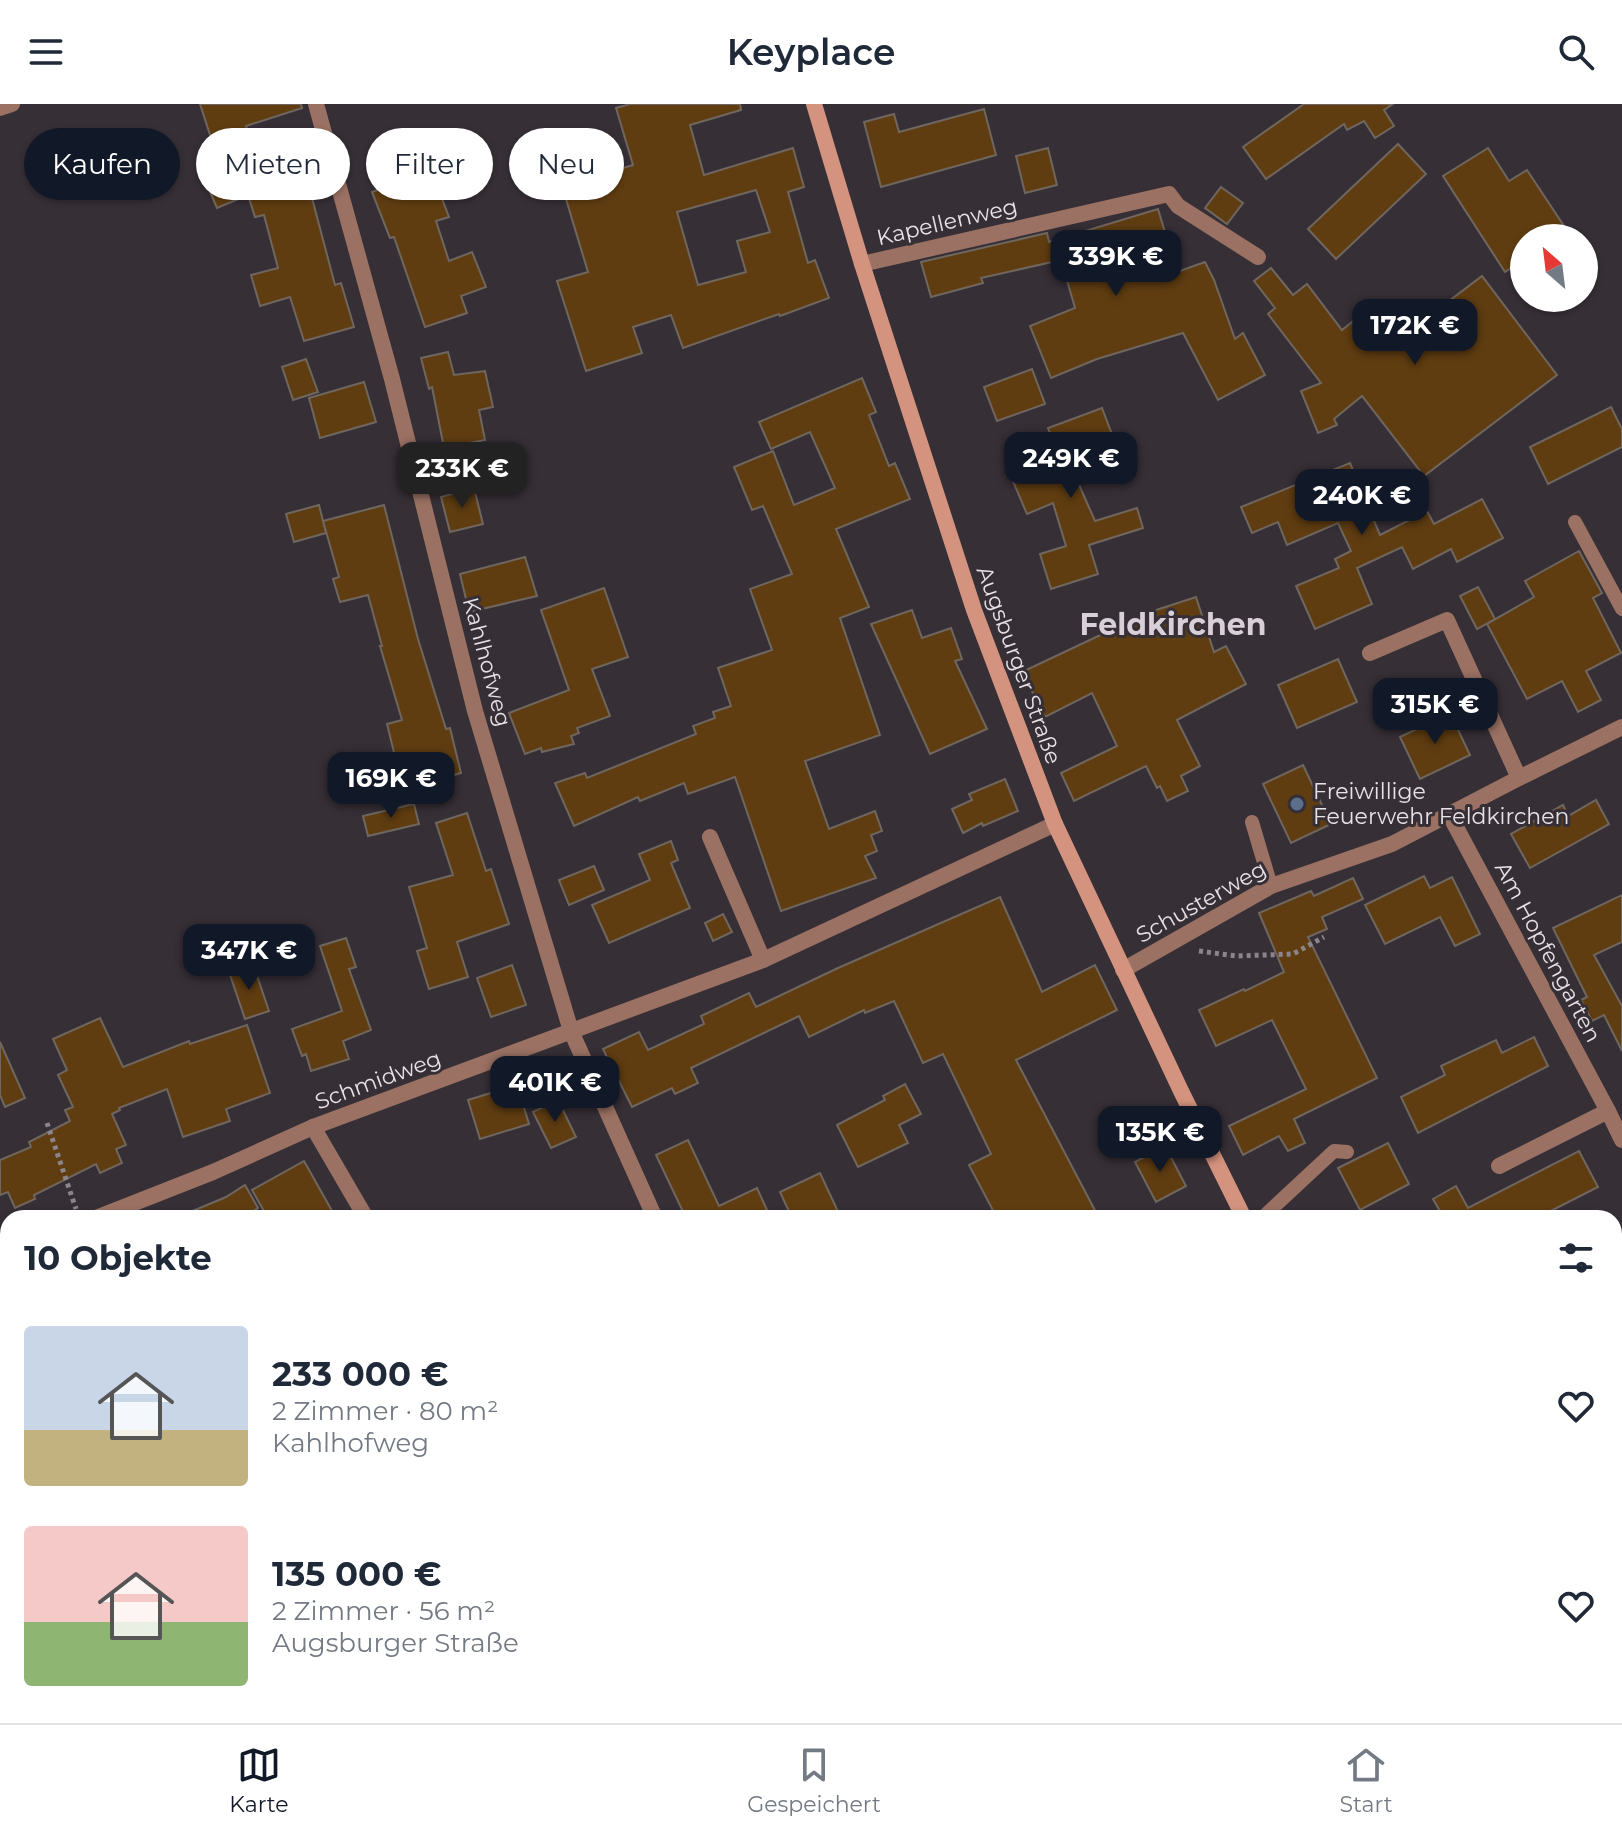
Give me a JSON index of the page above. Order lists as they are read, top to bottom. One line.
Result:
{"streets":{"main road":["Augsburger Straße"],"street":["Kapellenweg","Kahlhofweg","Schusterweg","Am Hopfengarten","Schmidweg"]},"crossings":[["Kapellenweg","Augsburger Straße"],["Kahlhofweg","Schmidweg"],["Augsburger Straße","Schusterweg"],["Augsburger Straße","Schmidweg"],["Schusterweg","Am Hopfengarten"]],"districts":["Feldkirchen"],"places":["Freiwillige Feuerwehr Feldkirchen"],"north":"top left","page":{"header":"Keyplace","chip":["Kaufen","Mieten","Filter","Neu"],"price":["339K €","172K €","249K €","233K €","240K €","315K €","169K €","347K €","401K €","135K €"],"heading":"10 Objekte","list":[{"name":"233 000 €","note":"2 Zimmer · 80 m² · Kahlhofweg"},{"name":"135 000 €","note":"2 Zimmer · 56 m² · Augsburger Straße"}],"tabs":["Karte","Gespeichert","Start"]}}
